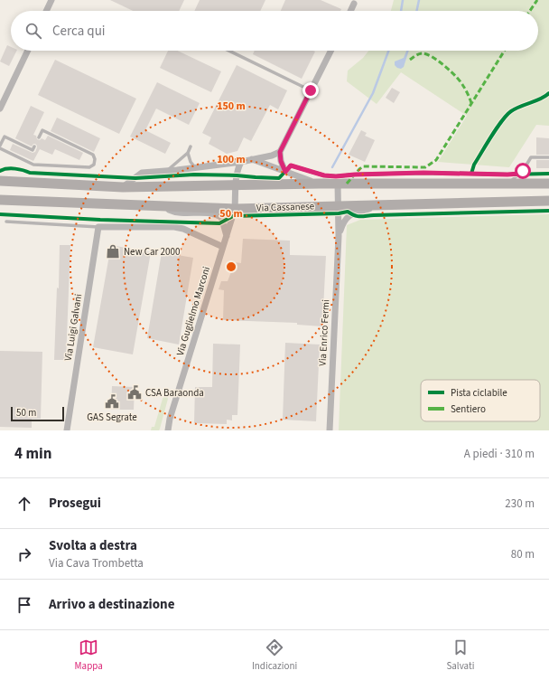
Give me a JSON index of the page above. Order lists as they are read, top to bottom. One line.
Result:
{"streets":{"main road":["Via Cassanese"],"street":["Via Guglielmo Marconi","Via Luigi Galvani","Via Enrico Fermi"]},"crossings":[["Via Cassanese","Via Guglielmo Marconi"],["Via Cassanese","Via Enrico Fermi"]],"places":{"shop":["New Car 2000"],"public building":["CSA Baraonda","GAS Segrate"]},"legend":["Pista ciclabile","Sentiero"],"scale_bar":"50 m","page":{"search":"Cerca qui","scale":"50 m","heading":["4 min","A piedi · 310 m"],"list":[["Prosegui","230 m"],["Svolta a destra","Via Cava Trombetta","80 m"],"Arrivo a destinazione"],"nav":["Mappa","Indicazioni","Salvati"]},"rings":["150 m","100 m","50 m"]}
